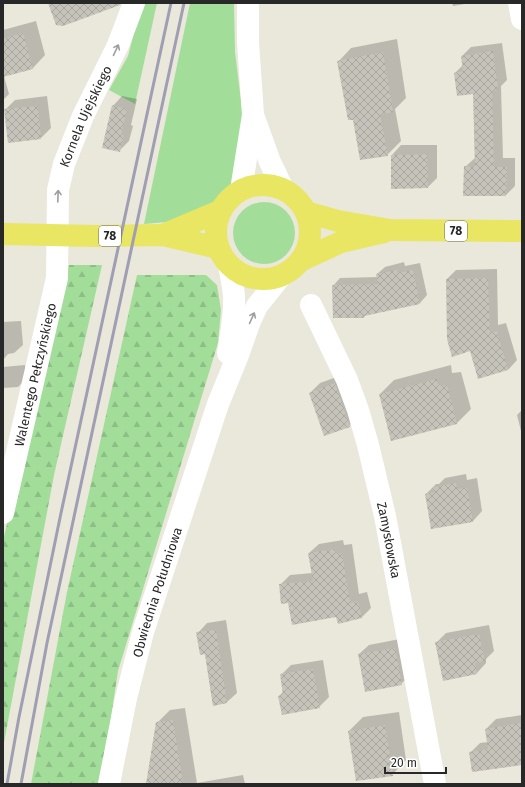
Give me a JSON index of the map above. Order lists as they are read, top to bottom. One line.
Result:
{"streets":{"main road":["78"],"street":["Kornela Ujejskiego","Walentego Pełczyńskiego","Zamysłowska","Obwiednia Południowa"]},"crossings":[["Kornela Ujejskiego","78"],["Kornela Ujejskiego","Walentego Pełczyńskiego"],["78","Walentego Pełczyńskiego"],["78","Obwiednia Południowa"]],"scale_bar":"20 m"}
